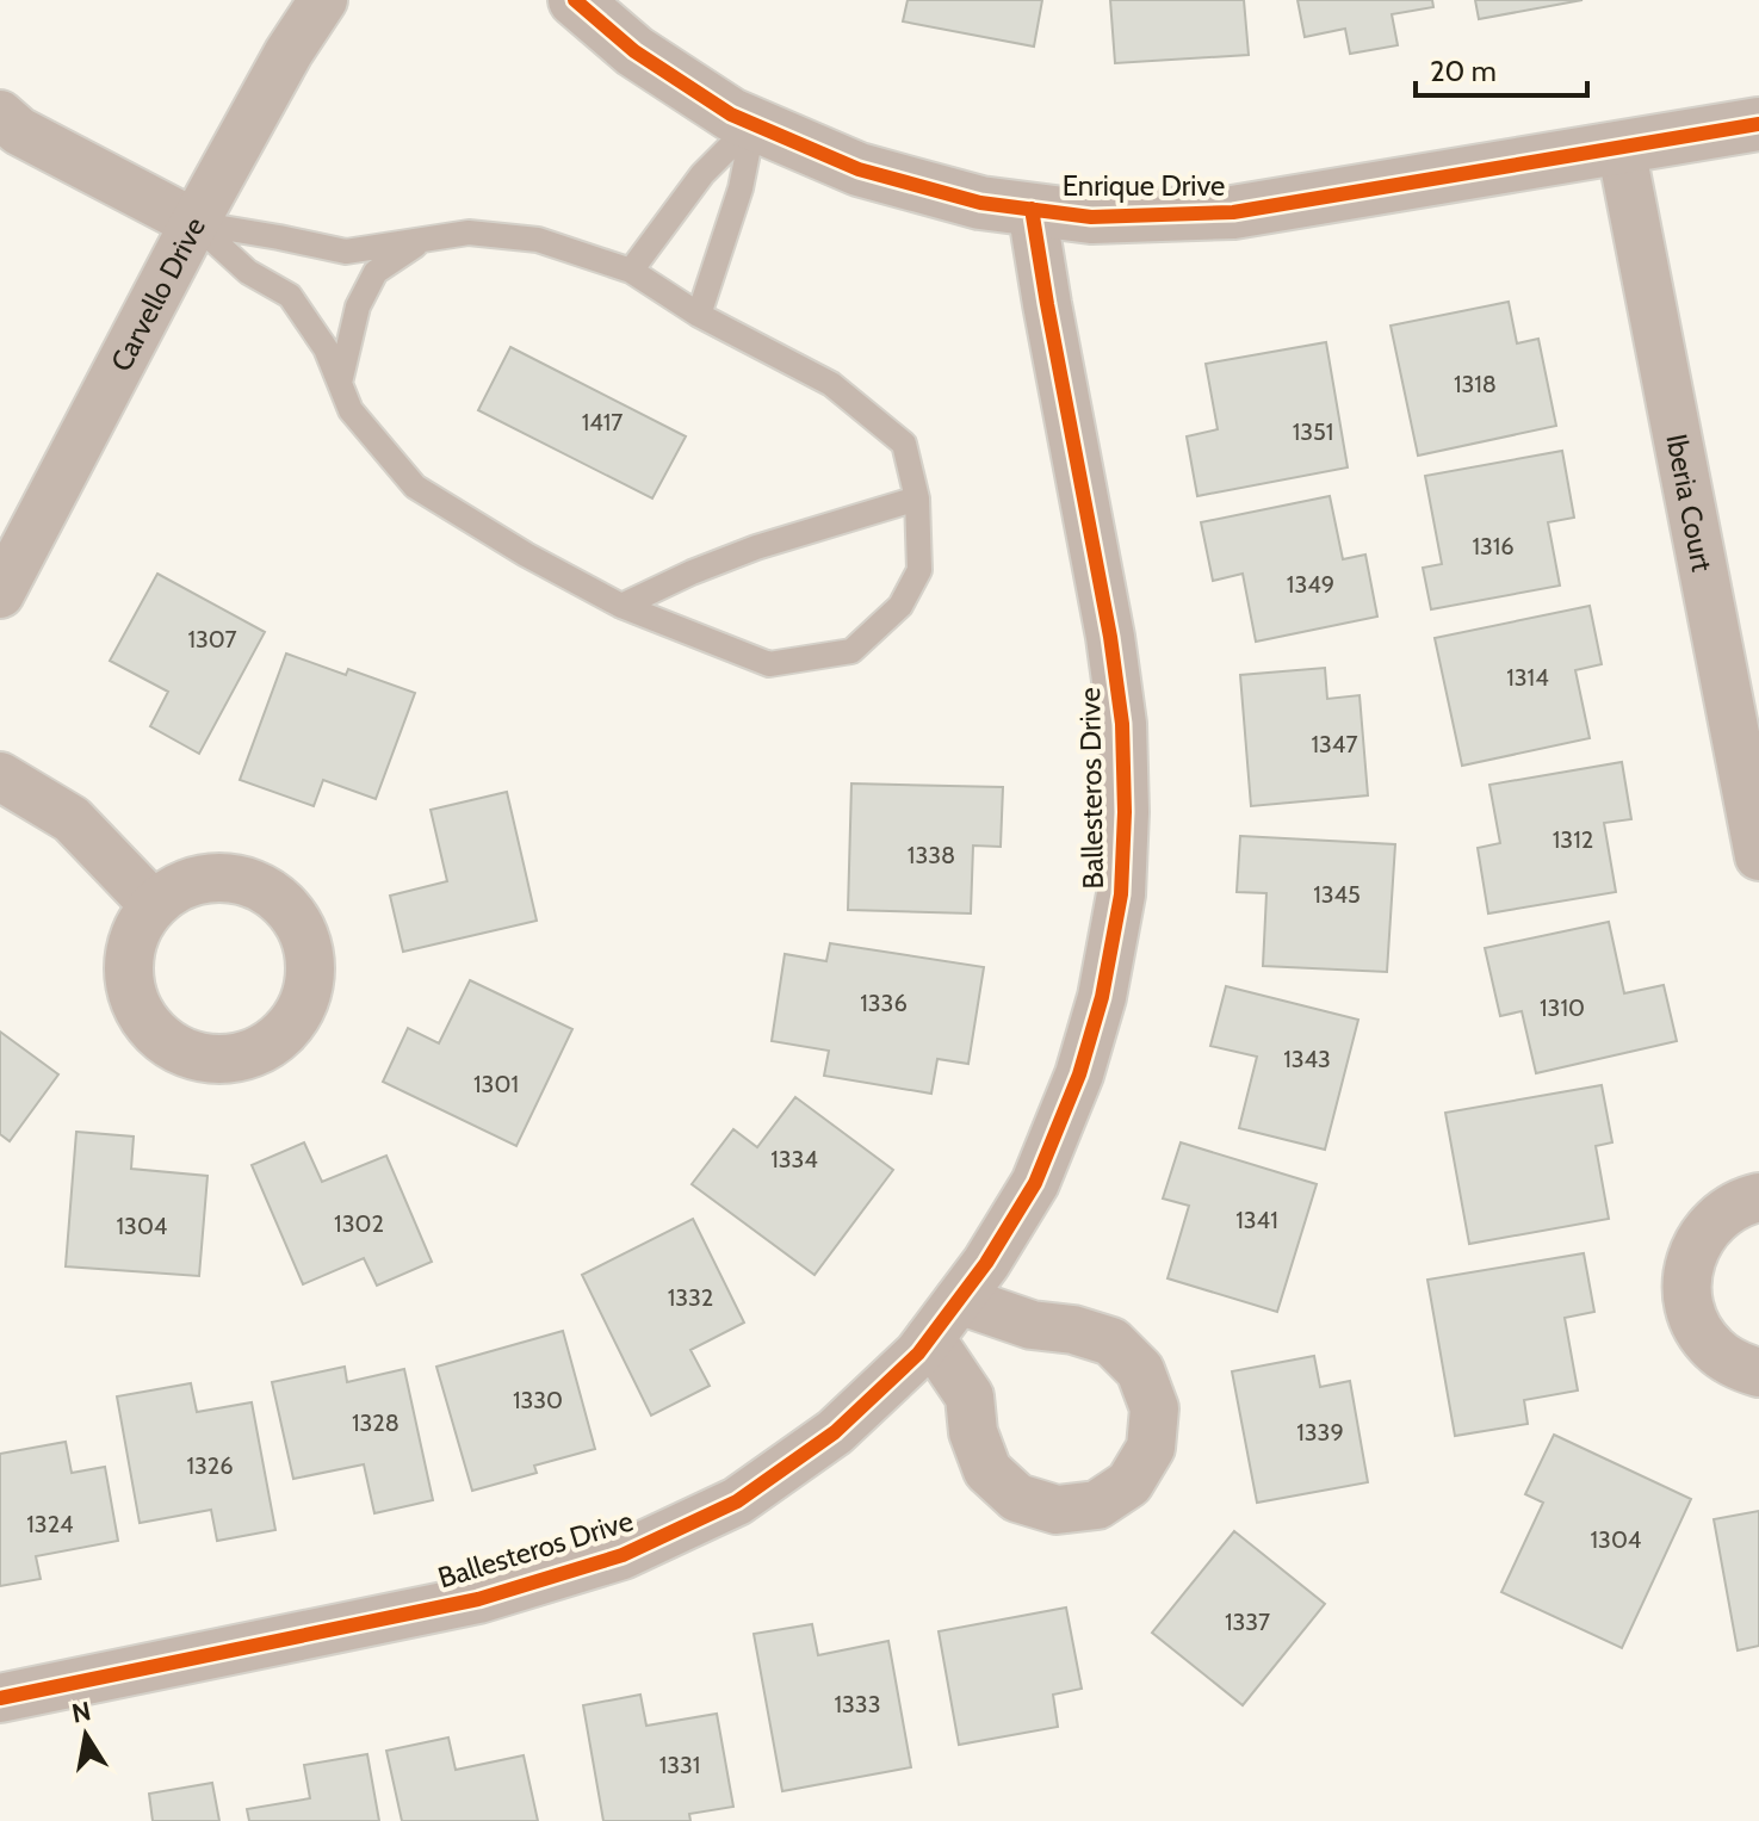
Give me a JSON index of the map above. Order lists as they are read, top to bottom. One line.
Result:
{"streets":{"street":["Enrique Drive","Carvello Drive","Iberia Court","Ballesteros Drive"]},"crossings":[["Enrique Drive","Iberia Court"],["Enrique Drive","Ballesteros Drive"]],"house_numbers":["1318","1417","1351","1316","1349","1307","1314","1347","1312","1338","1345","1336","1310","1343","1301","1334","1341","1302","1304","1332","1330","1328","1339","1326","1324","1304","1337","1333","1331"],"scale_bar":"20 m","north":"top"}
